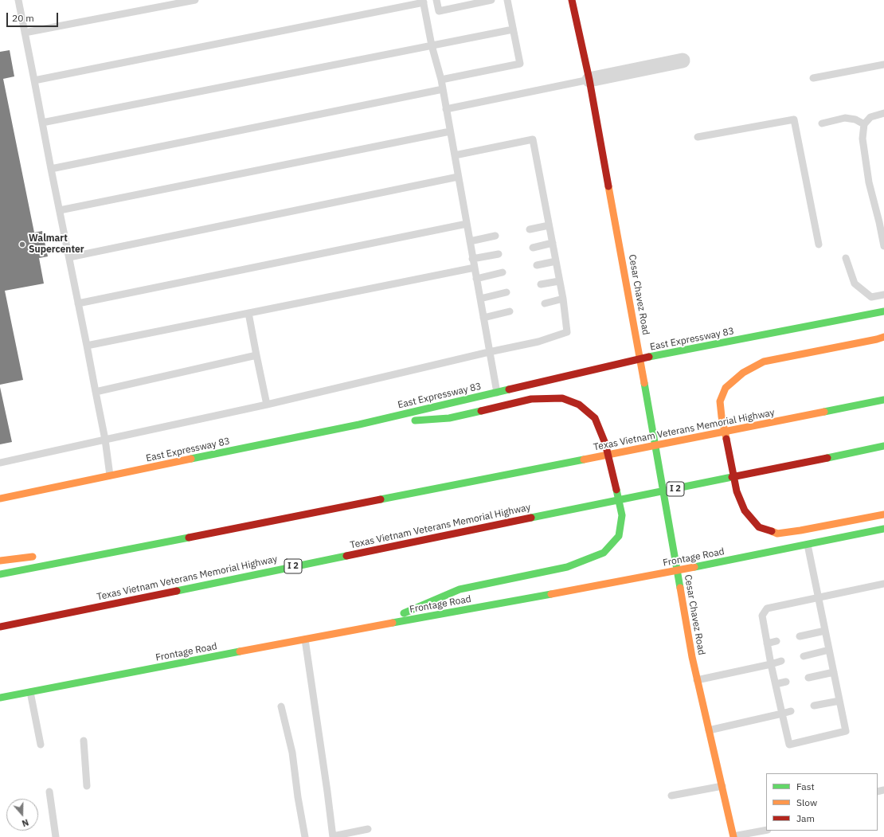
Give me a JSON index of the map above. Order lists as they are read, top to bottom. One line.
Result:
{"streets":{"main road":["Cesar Chavez Road","East Expressway 83","Texas Vietnam Veterans Memorial Highway","I 2","Frontage Road"]},"crossings":[["Cesar Chavez Road","East Expressway 83"],["Cesar Chavez Road","Frontage Road"]],"places":["Walmart Supercenter"],"legend":["Fast","Slow","Jam"],"scale_bar":"20 m","north":"bottom"}
